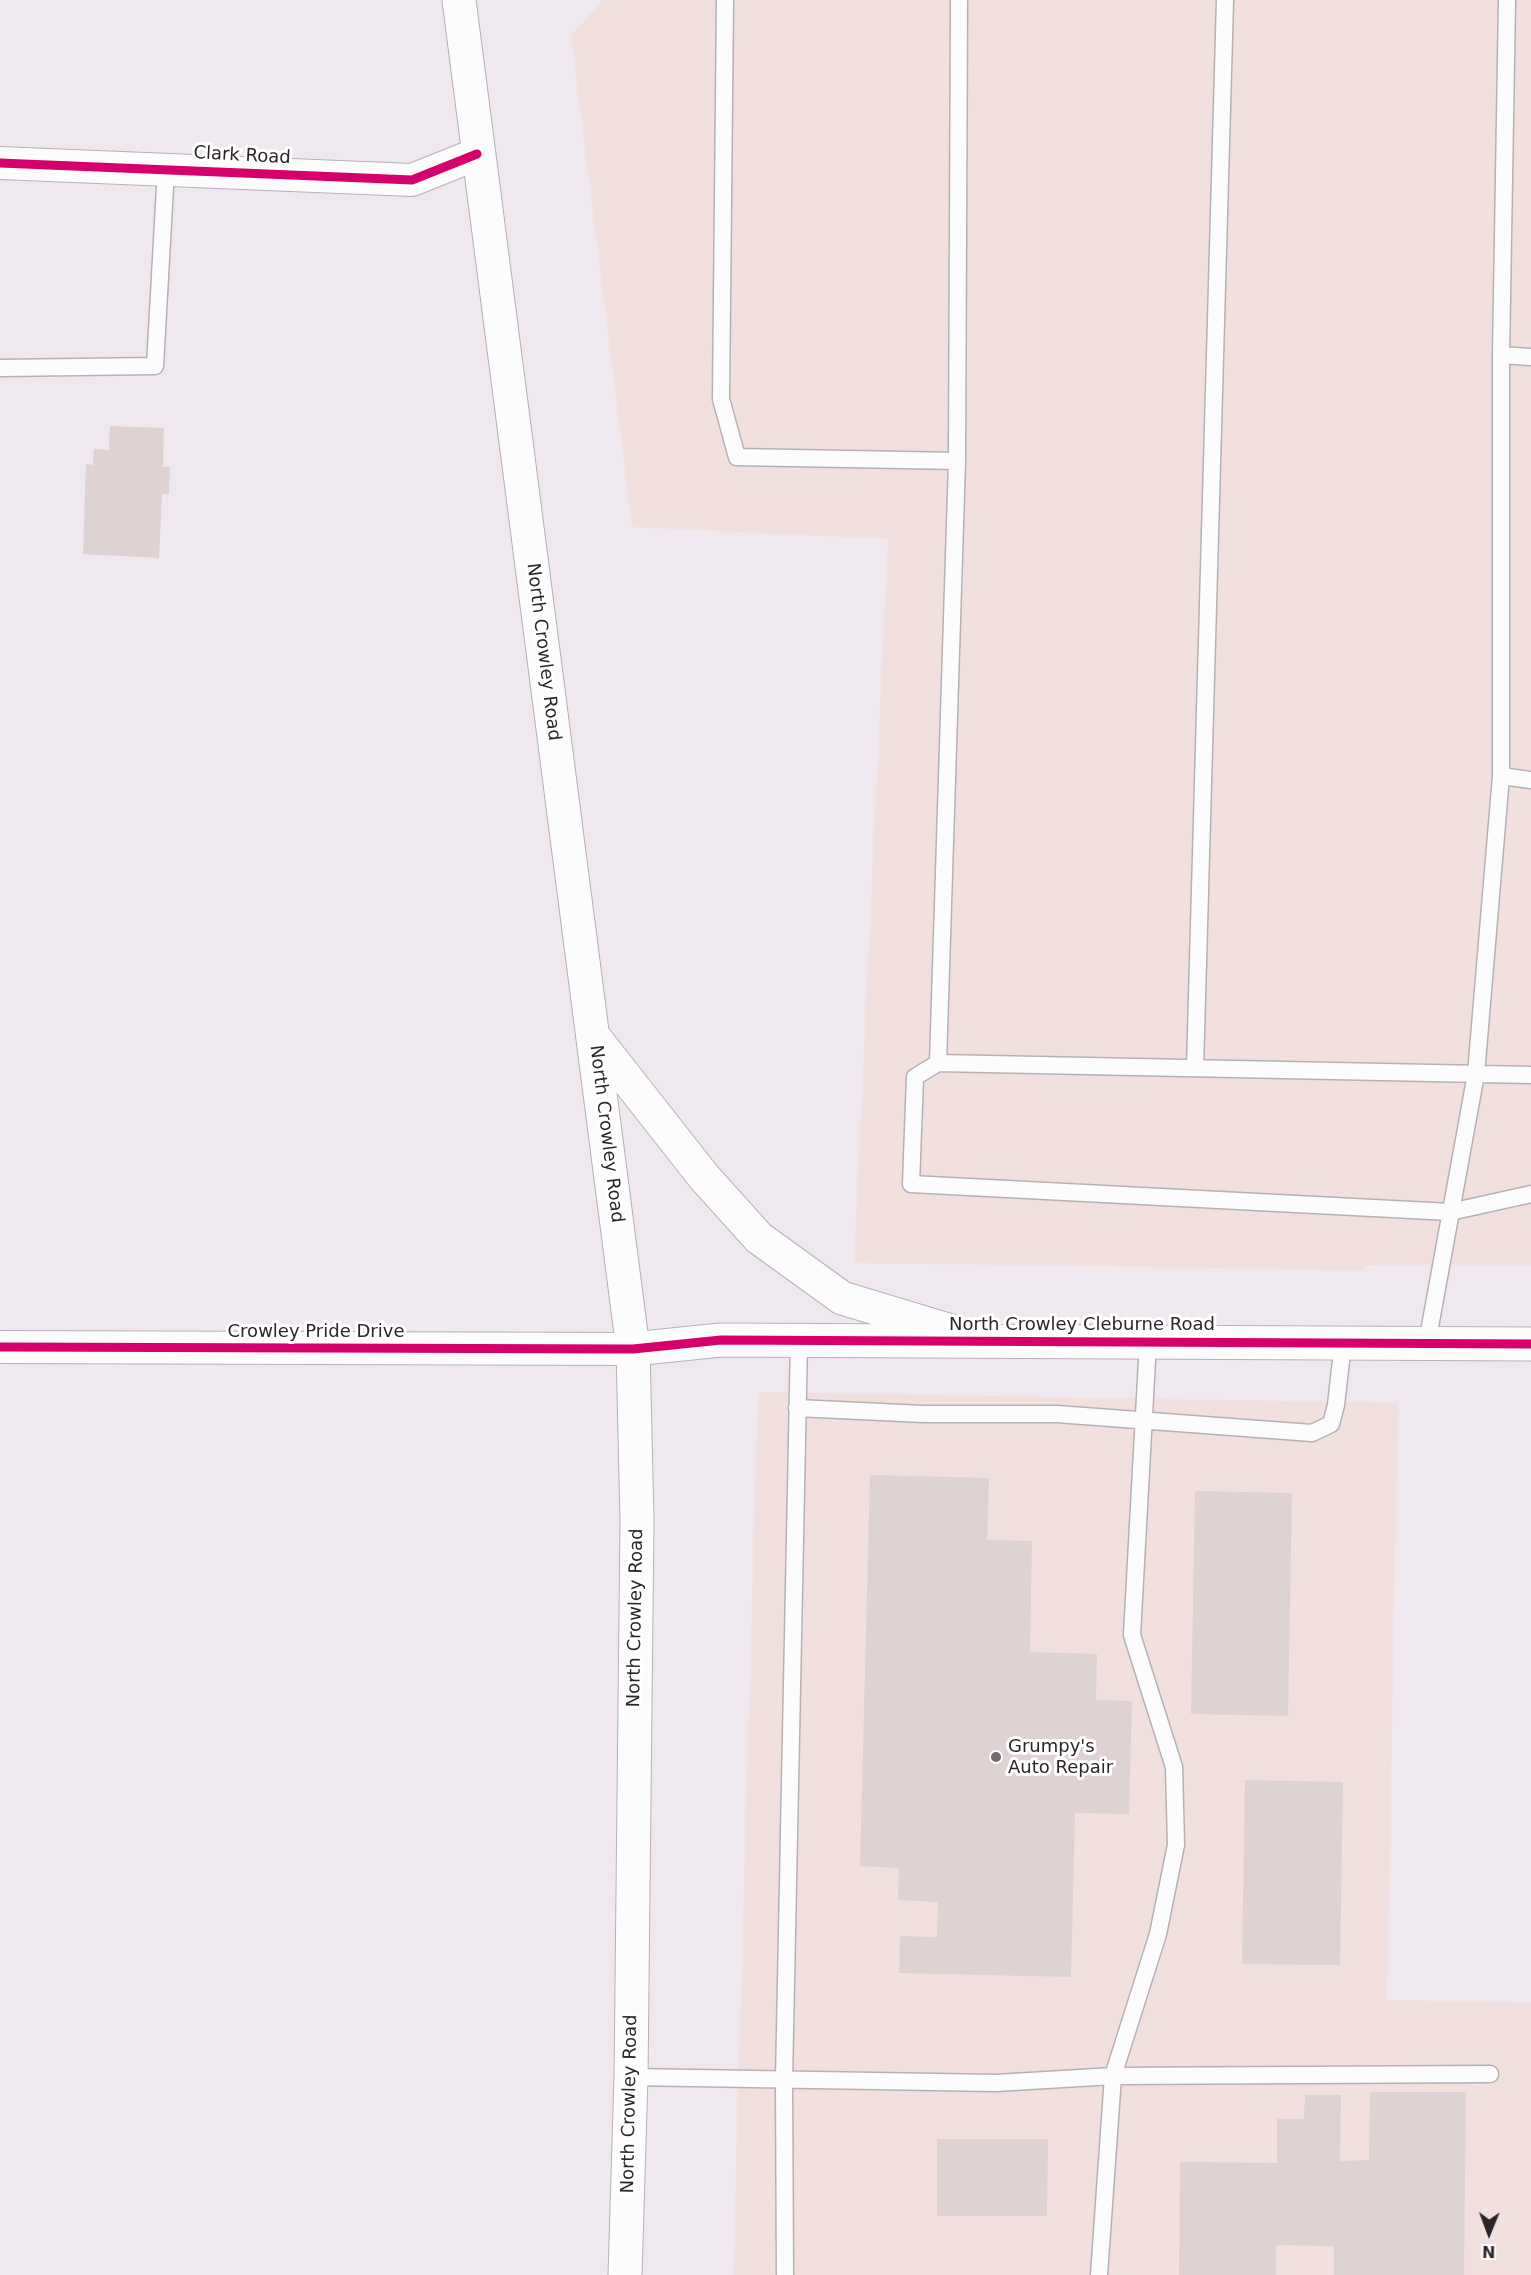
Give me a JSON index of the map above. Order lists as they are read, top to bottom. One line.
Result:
{"streets":{"main road":["North Crowley Road","North Crowley Cleburne Road"],"street":["Clark Road","Crowley Pride Drive"]},"crossings":[["Clark Road","North Crowley Road"],["North Crowley Road","North Crowley Cleburne Road"],["North Crowley Road","Crowley Pride Drive"],["North Crowley Cleburne Road","Crowley Pride Drive"]],"places":["Grumpy's Auto Repair"],"north":"bottom"}
